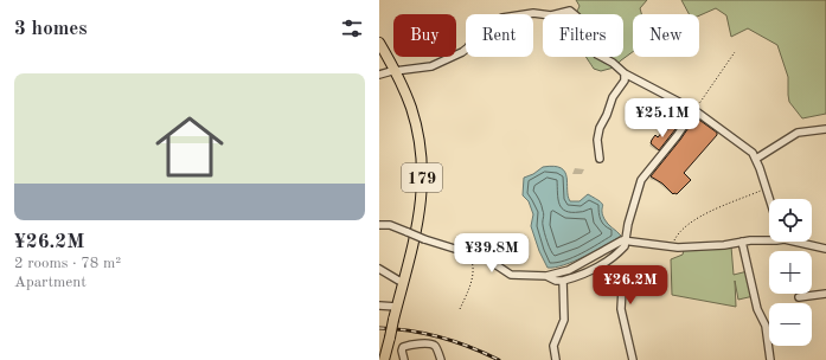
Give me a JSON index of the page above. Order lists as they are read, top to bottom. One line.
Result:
{"streets":{"highway":["179"]},"page":{"heading":"3 homes","chip":["Buy","Rent","Filters","New"],"list":[{"name":"¥26.2M","note":"2 rooms · 78 m² · Apartment"}],"price":["¥25.1M","¥39.8M","¥26.2M"],"map_buttons":["+","−"]}}
